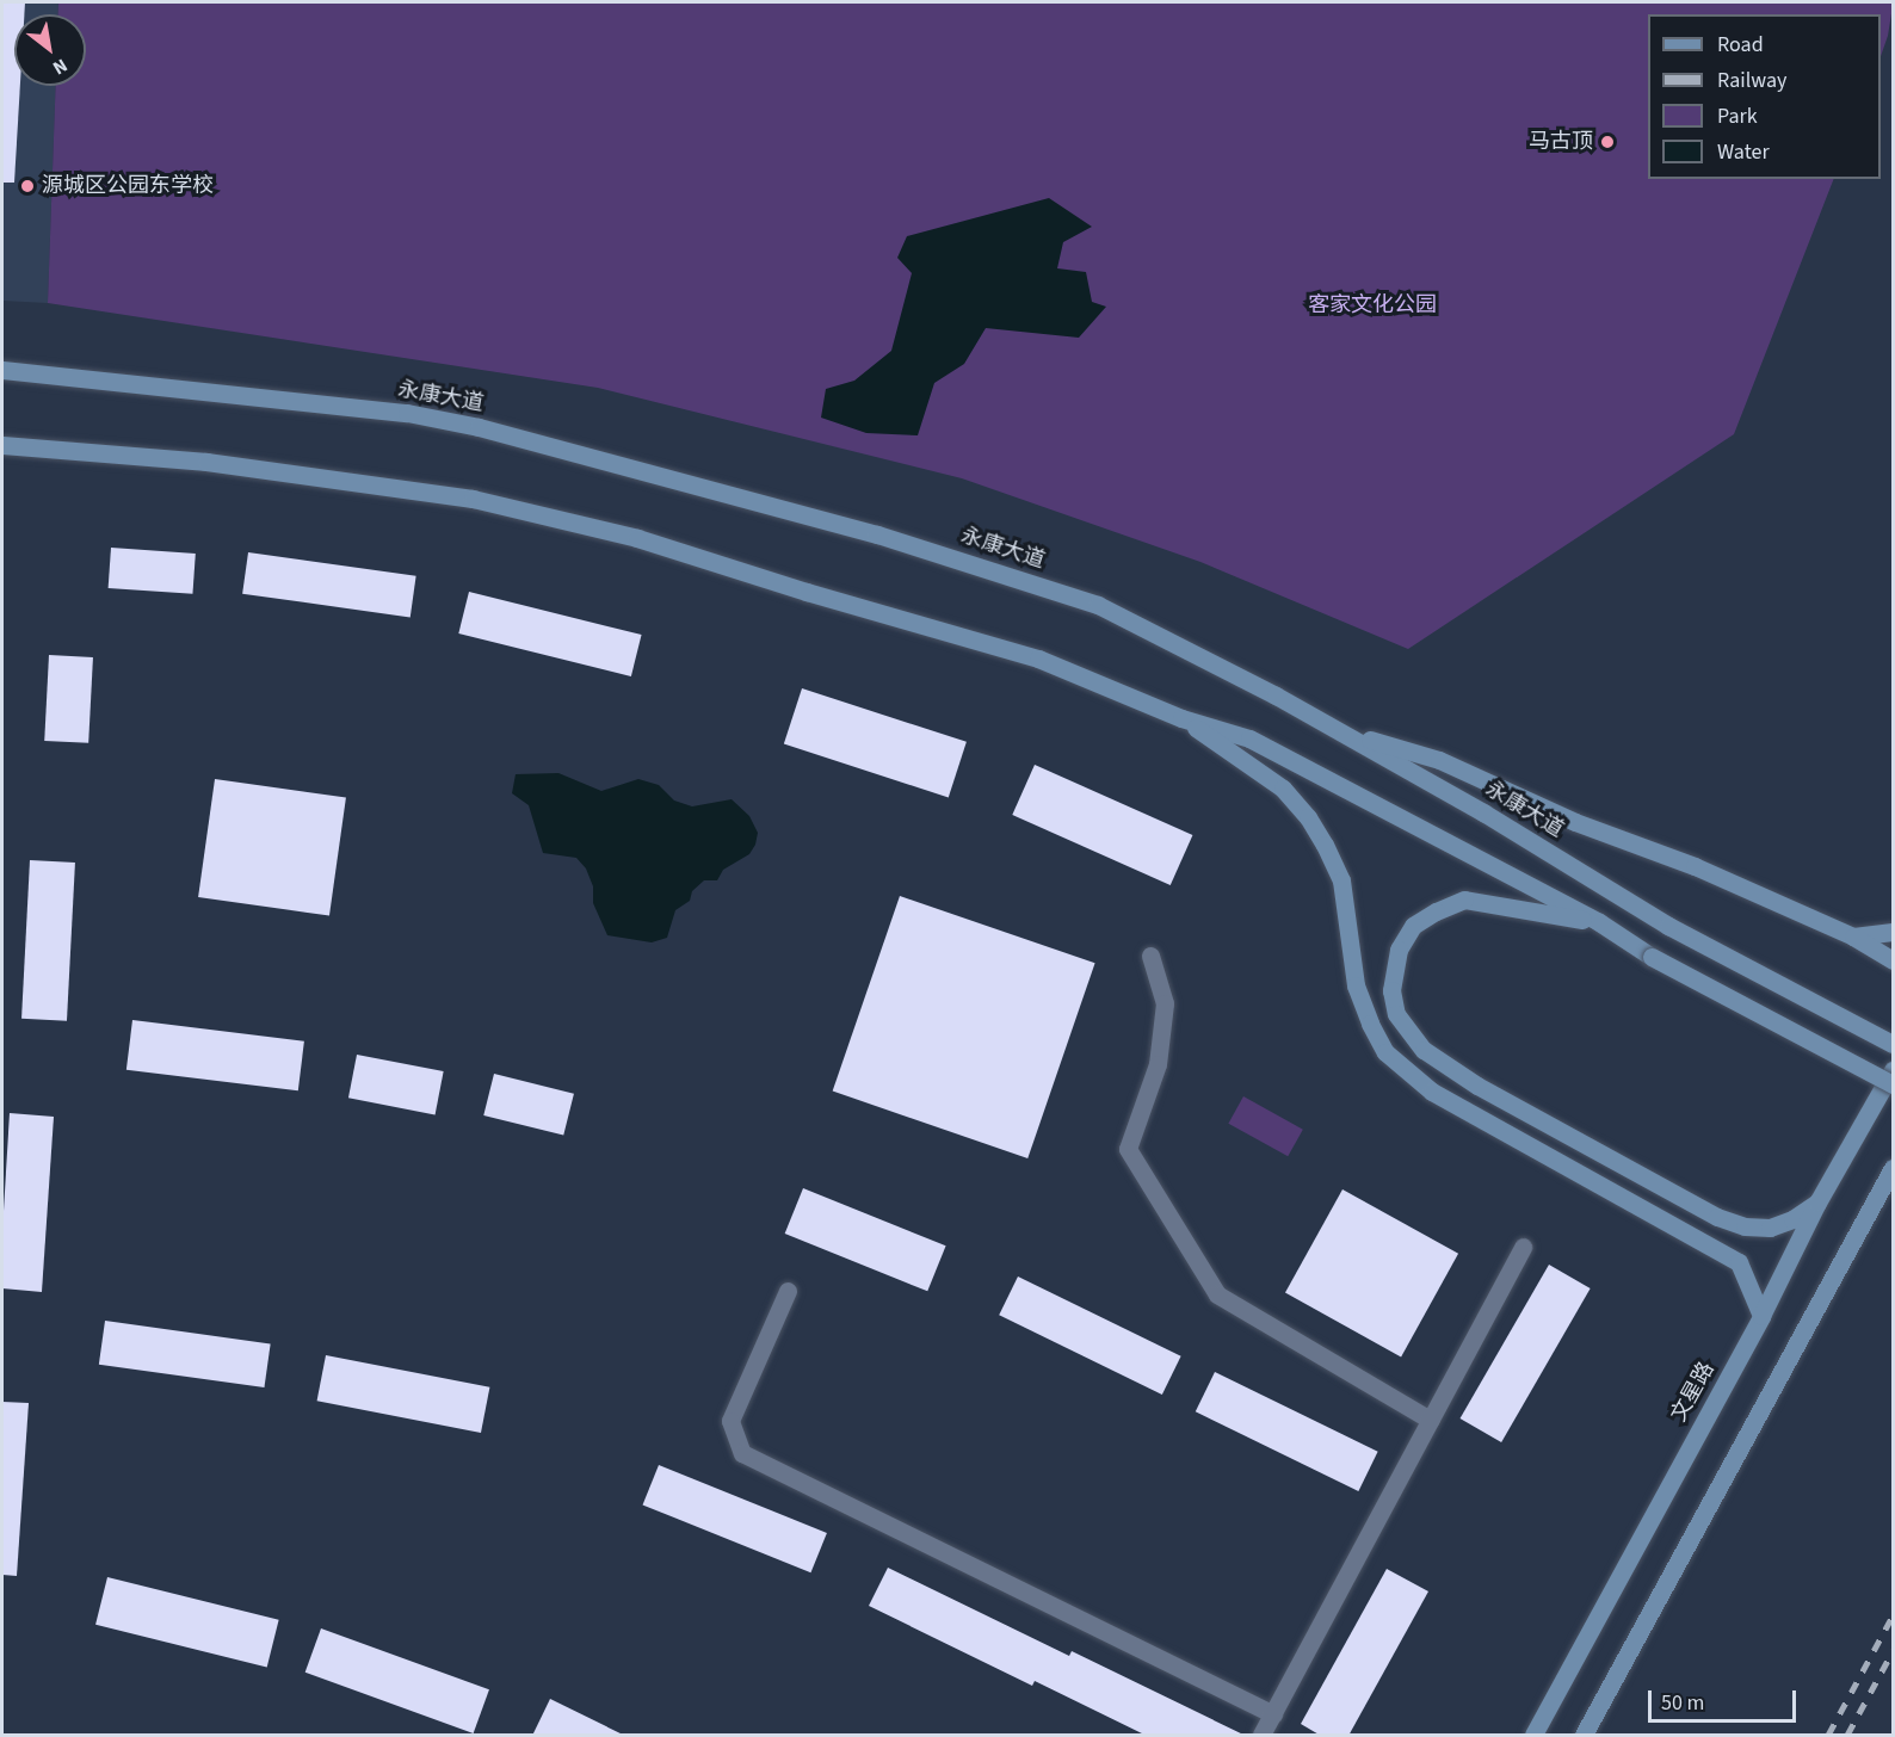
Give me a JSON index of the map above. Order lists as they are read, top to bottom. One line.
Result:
{"streets":{"street":["永康大道","文星路"]},"parks":["客家文化公园"],"places":["马古顶","源城区公园东学校"],"legend":["Road","Railway","Park","Water"],"scale_bar":"50 m","north":"bottom right"}
